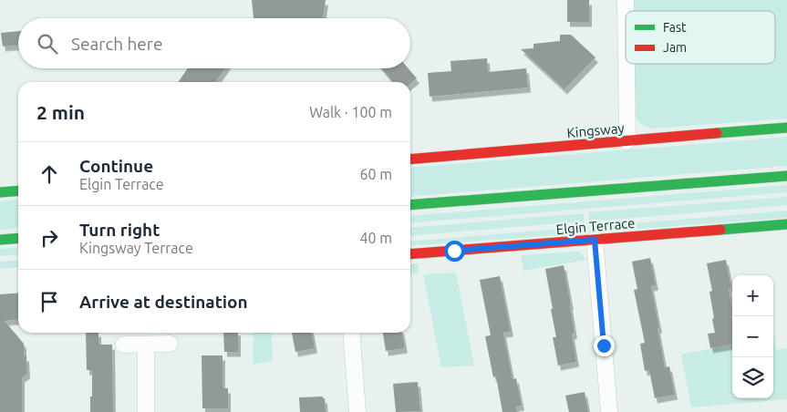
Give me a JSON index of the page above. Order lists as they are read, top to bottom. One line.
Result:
{"streets":{"main road":["Kingsway","Elgin Terrace"]},"legend":["Fast","Jam"],"page":{"search":"Search here","heading":["2 min","Walk · 100 m"],"list":[["Continue","Elgin Terrace","60 m"],["Turn right","Kingsway Terrace","40 m"],"Arrive at destination"],"map_buttons":["+","−"]}}
